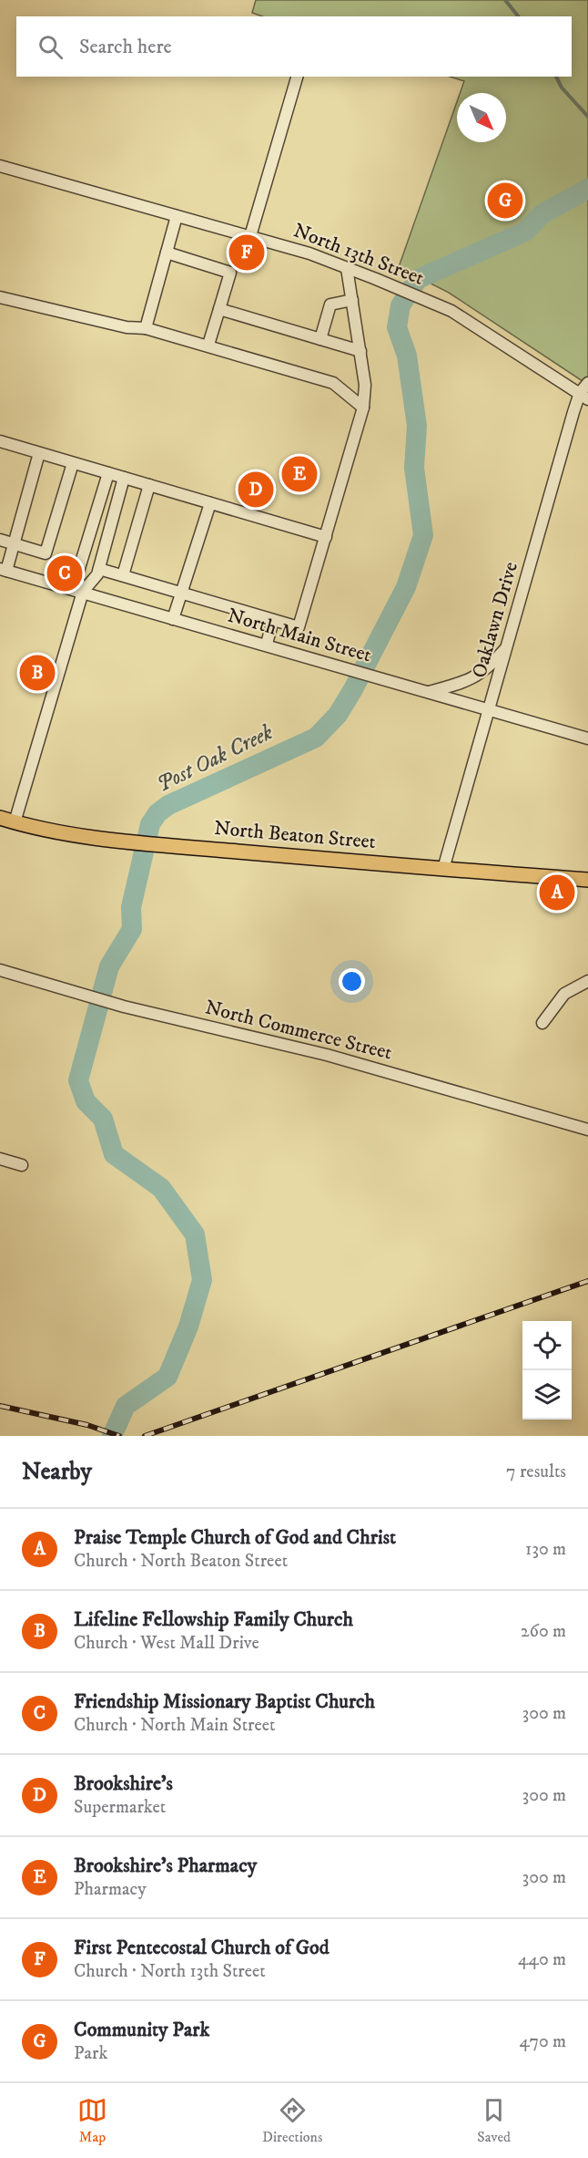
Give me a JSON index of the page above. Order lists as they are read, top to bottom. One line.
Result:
{"streets":{"main road":["North Beaton Street"],"street":["North 13th Street","Oaklawn Drive","North Main Street","North Commerce Street"]},"crossings":[["North 13th Street","Oaklawn Drive"],["Oaklawn Drive","North Main Street"],["Oaklawn Drive","North Beaton Street"]],"water":["Post Oak Creek"],"north":"bottom right","page":{"search":"Search here","pins":["G","F","E","D","C","B","A"],"heading":["Nearby","7 results"],"list":[{"mark":"A","name":"Praise Temple Church of God and Christ","note":"Church · North Beaton Street","value":"130 m"},{"mark":"B","name":"Lifeline Fellowship Family Church","note":"Church · West Mall Drive","value":"260 m"},{"mark":"C","name":"Friendship Missionary Baptist Church","note":"Church · North Main Street","value":"300 m"},{"mark":"D","name":"Brookshire's","note":"Supermarket","value":"300 m"},{"mark":"E","name":"Brookshire's Pharmacy","note":"Pharmacy","value":"300 m"},{"mark":"F","name":"First Pentecostal Church of God","note":"Church · North 13th Street","value":"440 m"},{"mark":"G","name":"Community Park","note":"Park","value":"470 m"}],"nav":["Map","Directions","Saved"]}}
